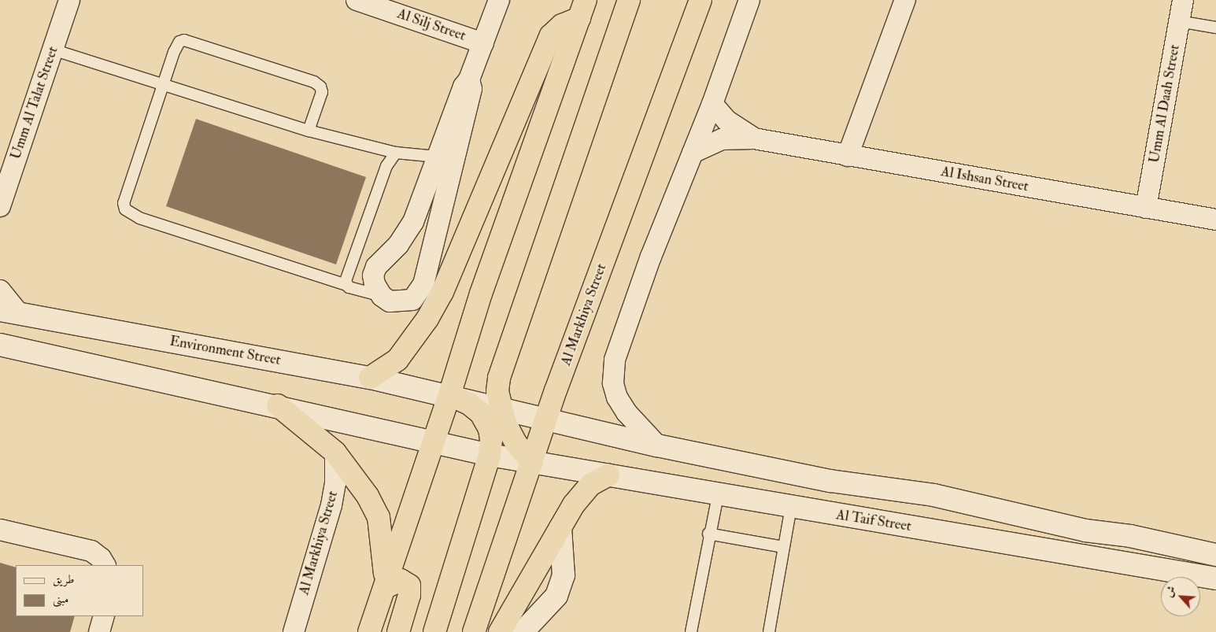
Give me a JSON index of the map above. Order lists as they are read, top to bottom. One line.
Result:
{"streets":{"highway":["Al Markhiya Street"],"street":["Al Silj Street","Umm Al Talat Street","Umm Al Daah Street","Al Ishsan Street","Environment Street","Al Taif Street"]},"crossings":[["Umm Al Daah Street","Al Ishsan Street"],["Al Markhiya Street","Environment Street"],["Al Markhiya Street","Al Taif Street"]],"legend":["طريق","مبنى"],"north":"top left"}
